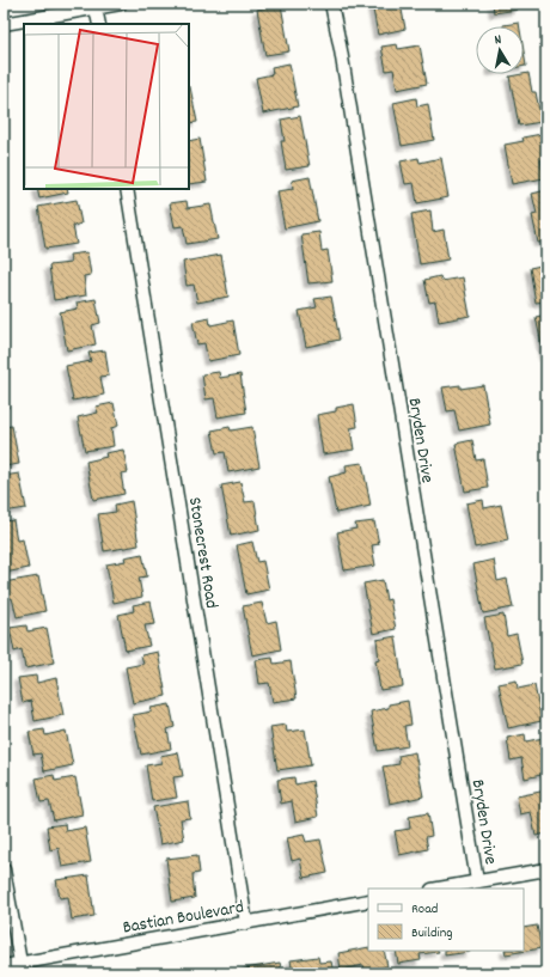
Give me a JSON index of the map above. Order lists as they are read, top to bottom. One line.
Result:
{"streets":{"street":["Bryden Drive","Stonecrest Road","Bastian Boulevard"]},"crossings":[["Stonecrest Road","Bastian Boulevard"]],"legend":["Road","Building"],"north":"top"}
